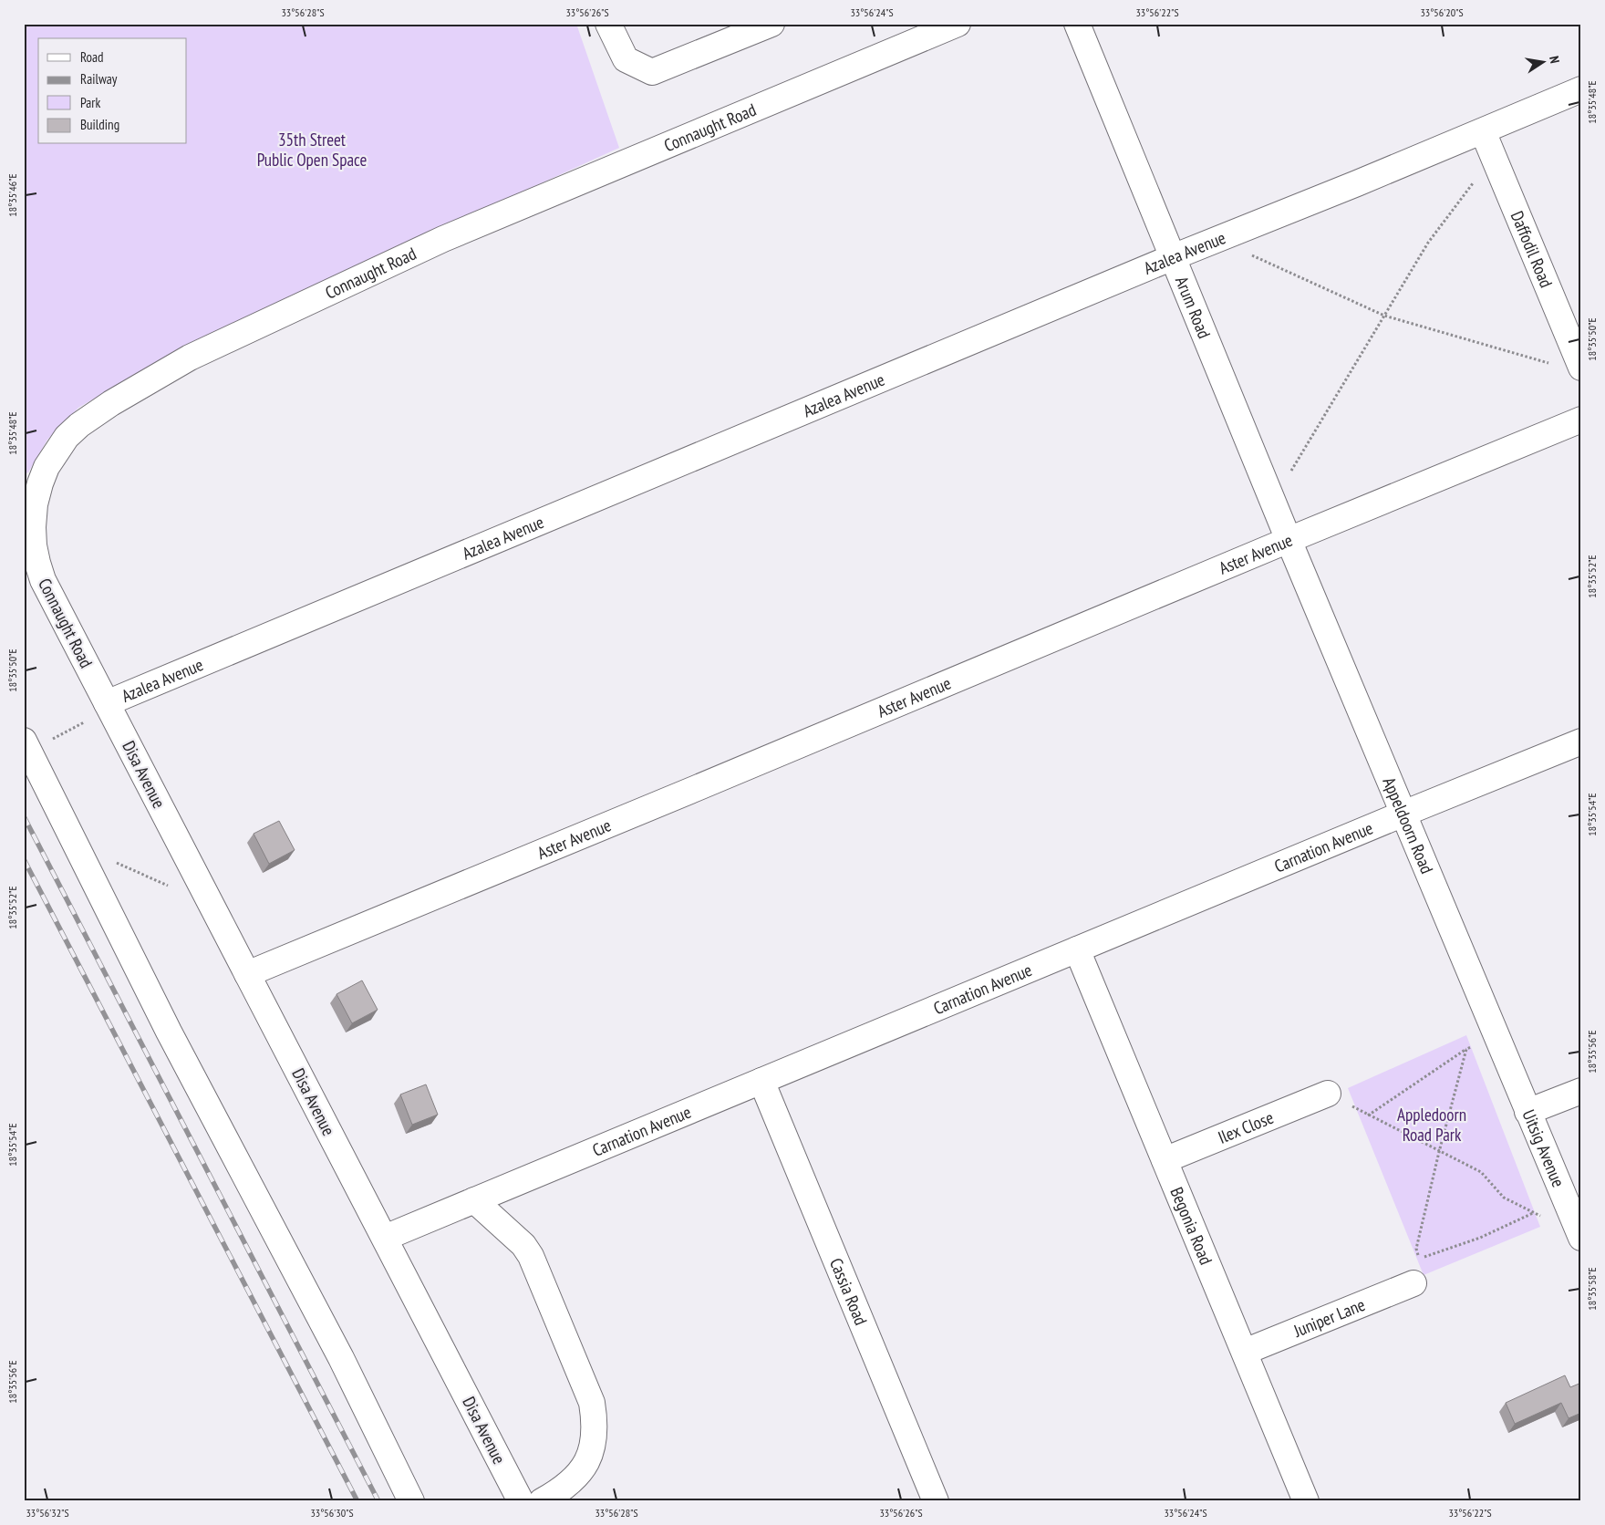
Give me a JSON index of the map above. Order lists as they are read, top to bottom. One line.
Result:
{"streets":{"street":["Connaught Road","Daffodil Road","Azalea Avenue","Arum Road","Aster Avenue","Disa Avenue","Appeldoorn Road","Carnation Avenue","Ilex Close","Uitsig Avenue","Begonia Road","Cassia Road","Juniper Lane"]},"crossings":[["Connaught Road","Azalea Avenue"],["Connaught Road","Disa Avenue"],["Daffodil Road","Azalea Avenue"],["Azalea Avenue","Arum Road"],["Azalea Avenue","Disa Avenue"],["Arum Road","Aster Avenue"],["Arum Road","Appeldoorn Road"],["Aster Avenue","Disa Avenue"],["Aster Avenue","Appeldoorn Road"],["Disa Avenue","Carnation Avenue"],["Appeldoorn Road","Carnation Avenue"],["Appeldoorn Road","Uitsig Avenue"],["Carnation Avenue","Begonia Road"],["Carnation Avenue","Cassia Road"],["Ilex Close","Begonia Road"],["Begonia Road","Juniper Lane"]],"parks":["35th Street Public Open Space","Appledoorn Road Park"],"legend":["Road","Railway","Park","Building"],"north":"right","coordinates":["33°56'28\"S","33°56'26\"S","33°56'24\"S","33°56'22\"S","33°56'20\"S","18°35'48\"E","18°35'46\"E","18°35'50\"E","18°35'52\"E","18°35'54\"E","18°35'56\"E","18°35'58\"E","33°56'32\"S","33°56'30\"S"]}
